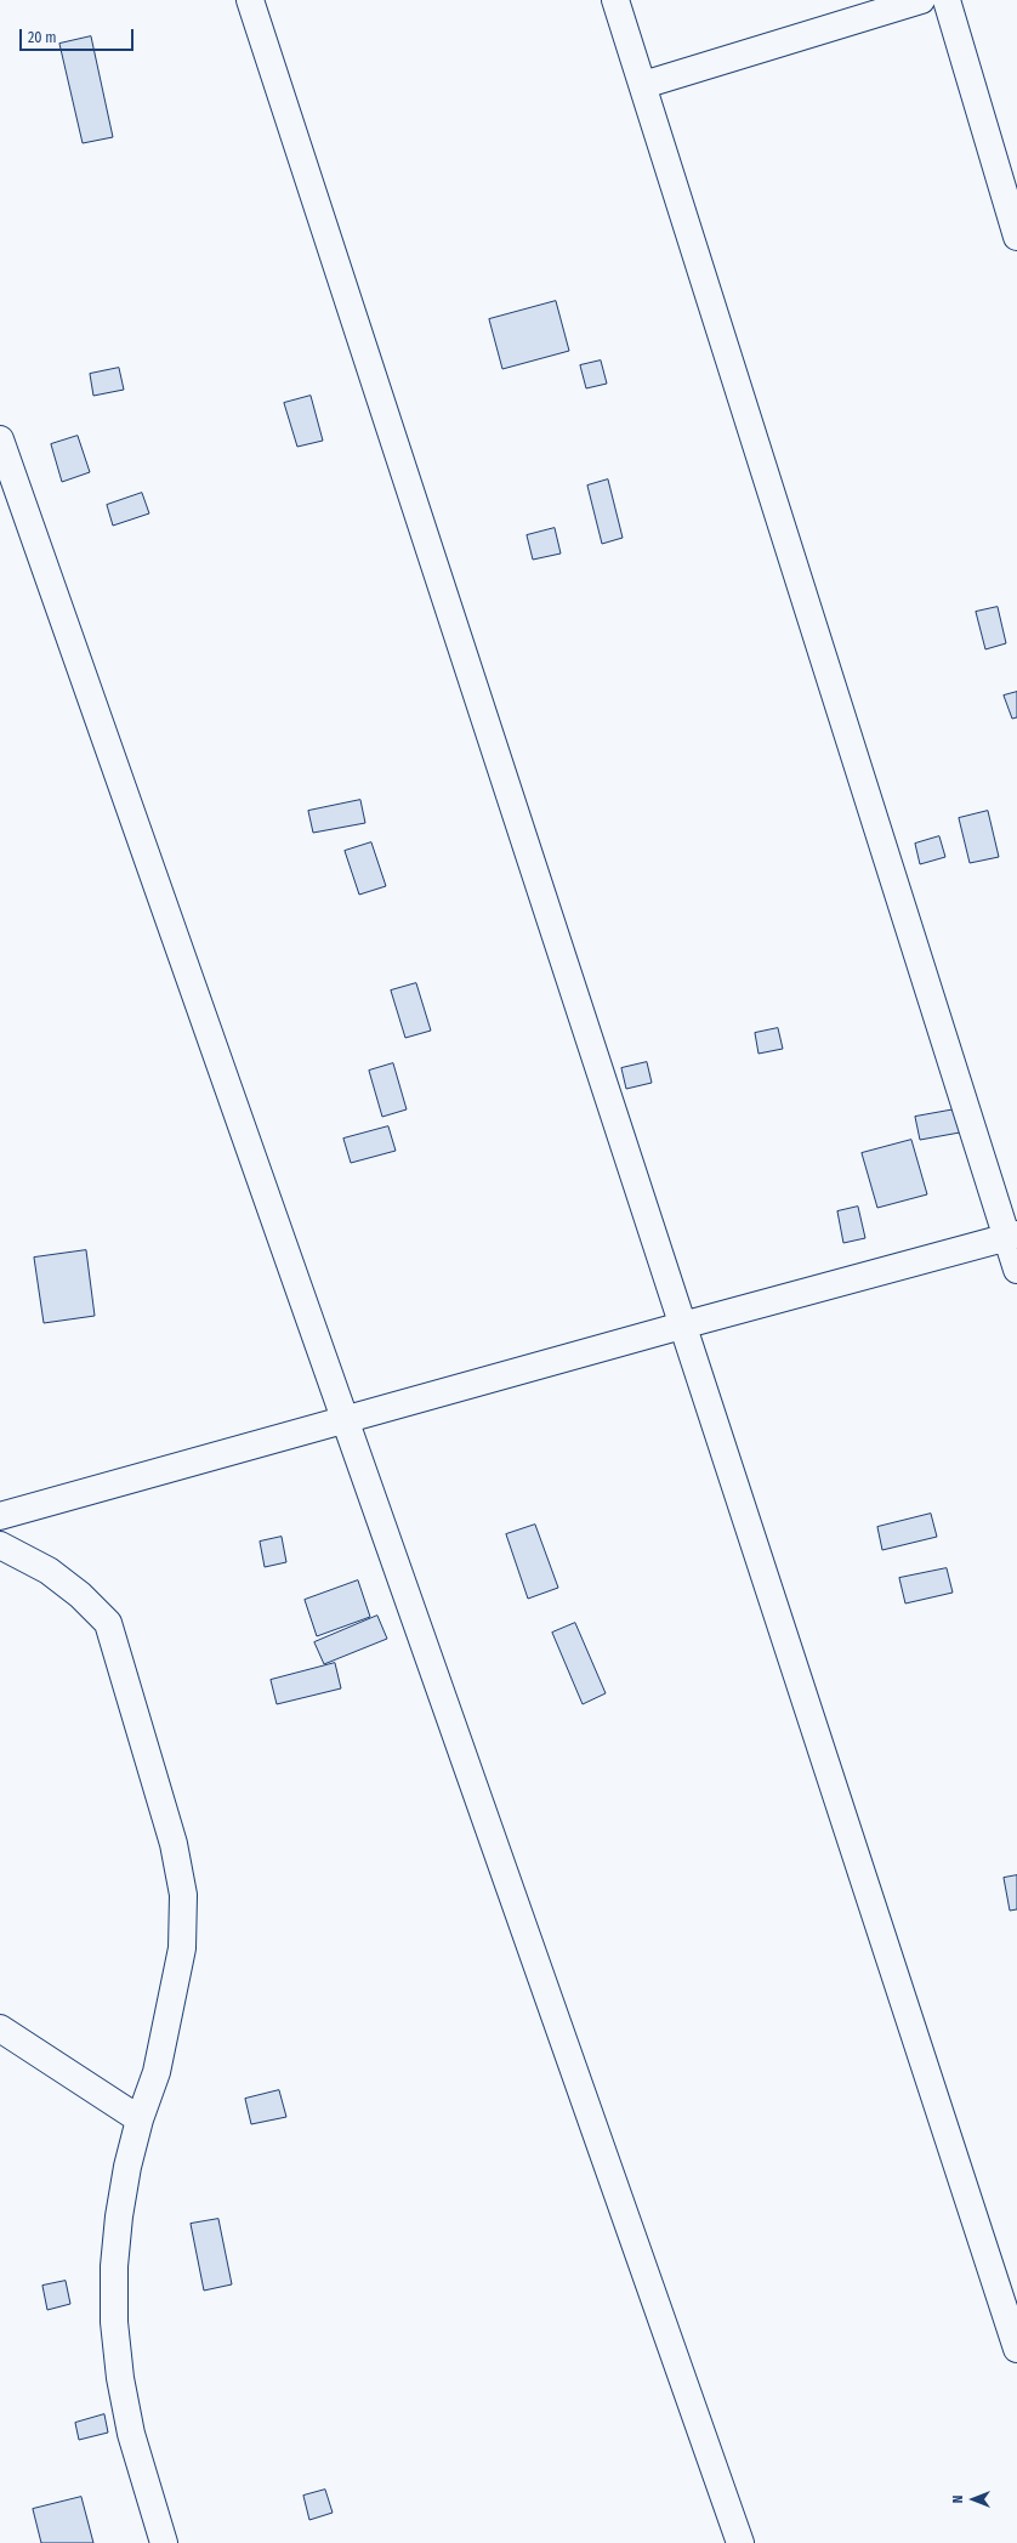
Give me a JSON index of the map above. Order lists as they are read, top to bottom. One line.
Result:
{"scale_bar":"20 m","north":"left"}
